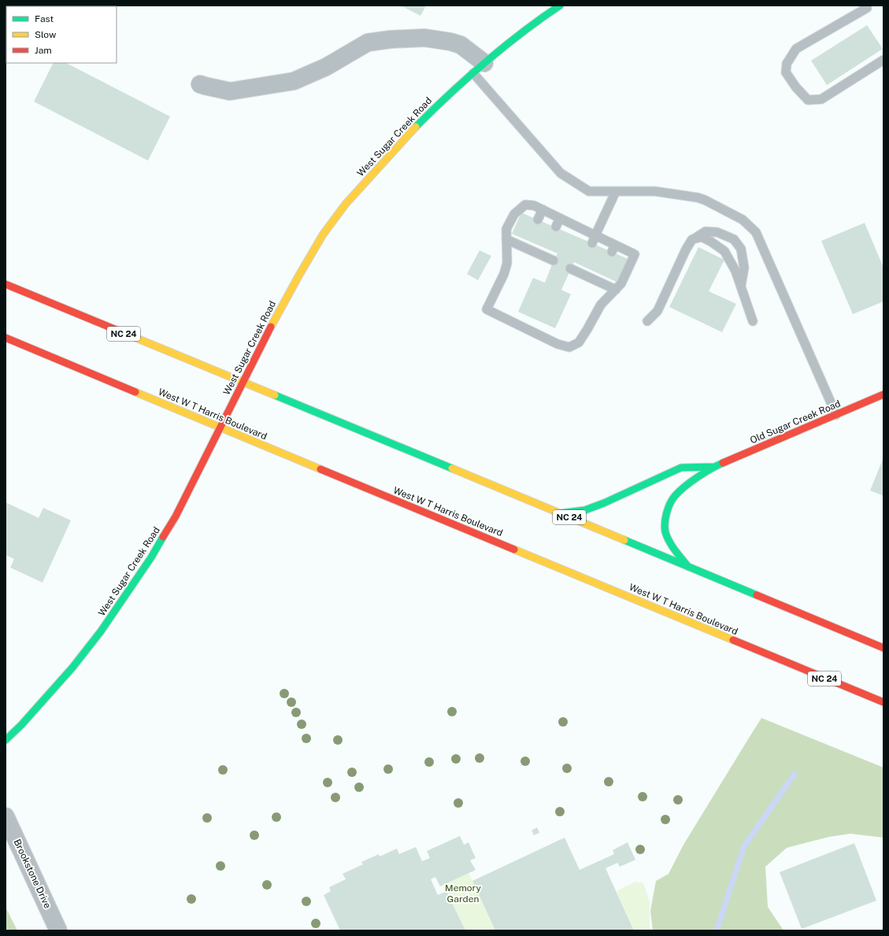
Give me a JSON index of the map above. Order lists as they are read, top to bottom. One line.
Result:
{"streets":{"main road":["West Sugar Creek Road","NC 24","West W T Harris Boulevard","Old Sugar Creek Road"],"street":["Brookstone Drive"]},"crossings":[["West Sugar Creek Road","NC 24"],["West Sugar Creek Road","West W T Harris Boulevard"],["NC 24","Old Sugar Creek Road"]],"parks":["Memory Garden"],"legend":["Fast","Slow","Jam"]}
